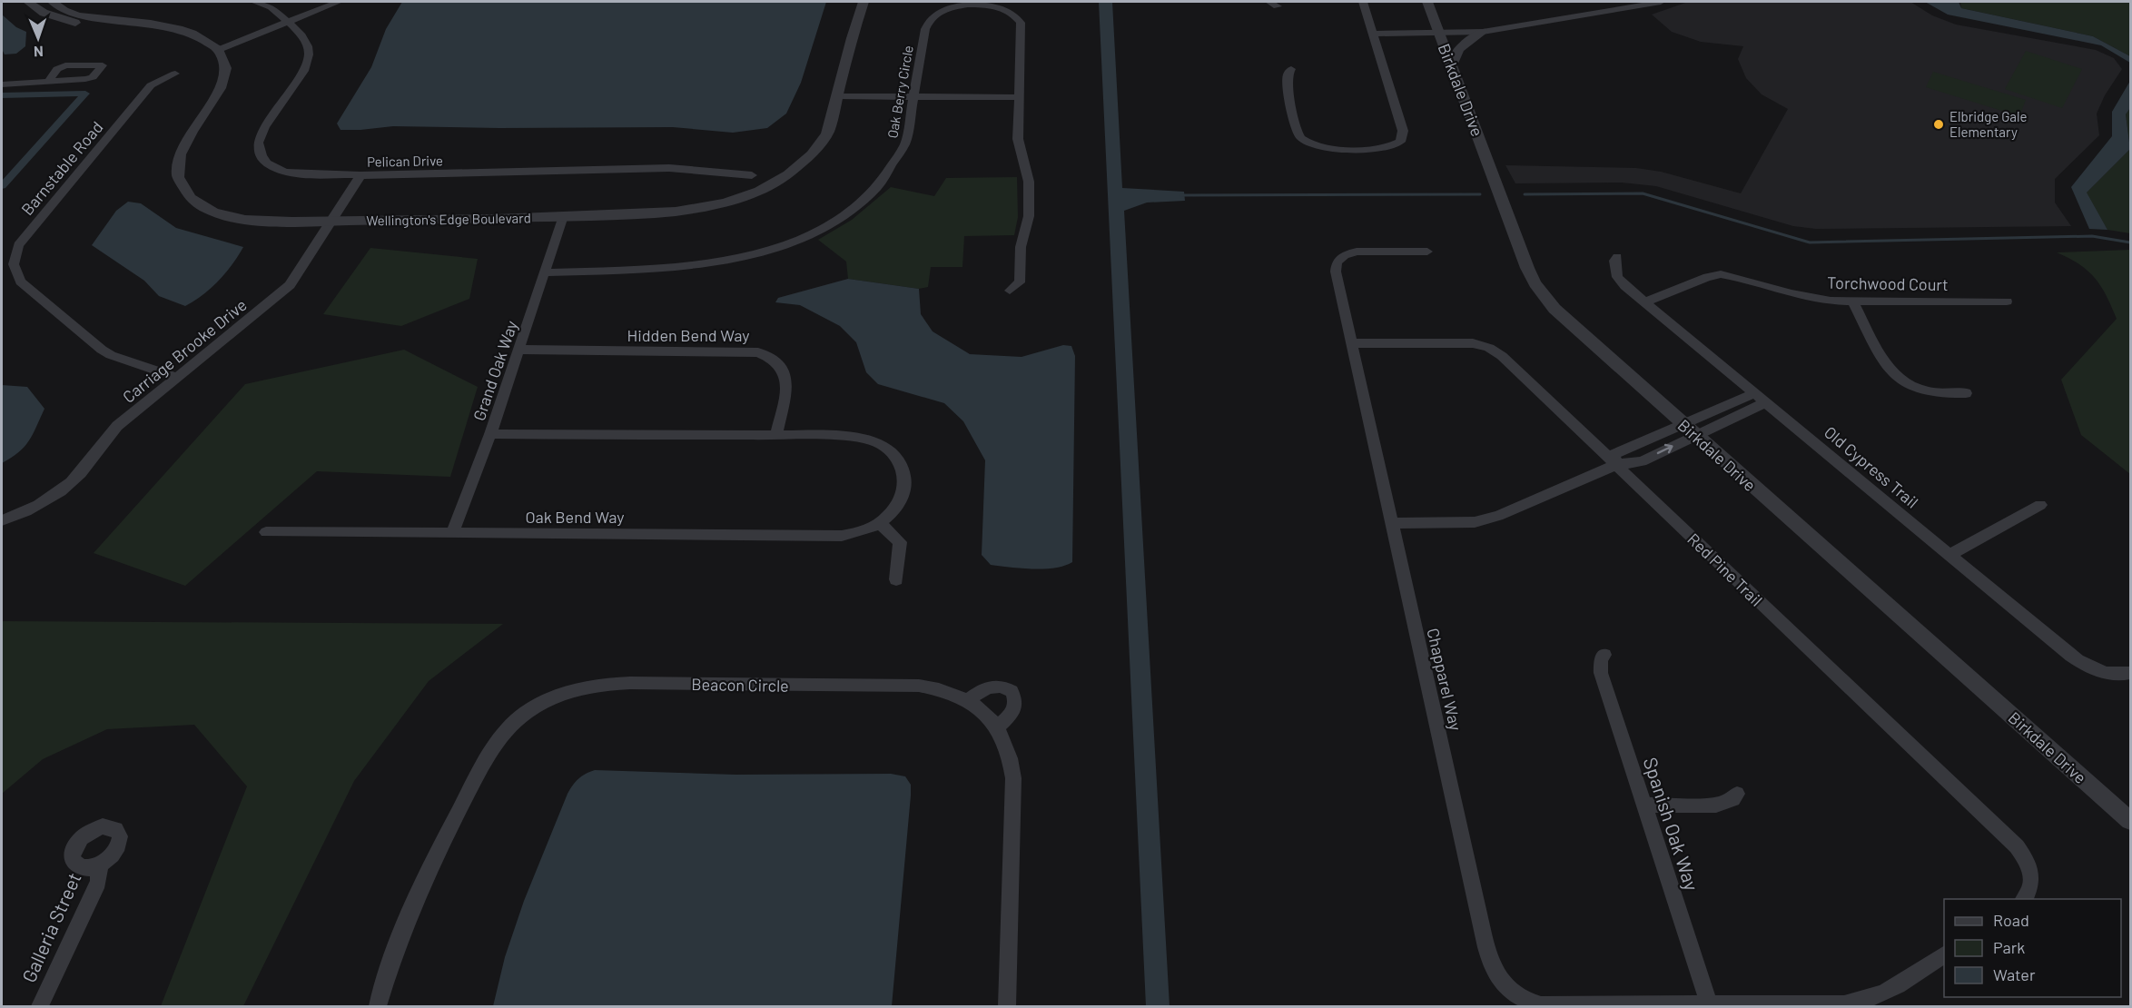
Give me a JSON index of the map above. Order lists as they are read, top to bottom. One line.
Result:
{"streets":{"street":["Birkdale Drive","Oak Berry Circle","Pelican Drive","Barnstable Road","Wellington's Edge Boulevard","Torchwood Court","Hidden Bend Way","Carriage Brooke Drive","Grand Oak Way","Old Cypress Trail","Oak Bend Way","Red Pine Trail","Chapparel Way","Beacon Circle","Spanish Oak Way","Galleria Street"]},"crossings":[["Oak Berry Circle","Grand Oak Way"],["Pelican Drive","Carriage Brooke Drive"],["Barnstable Road","Carriage Brooke Drive"],["Wellington's Edge Boulevard","Carriage Brooke Drive"],["Wellington's Edge Boulevard","Grand Oak Way"],["Torchwood Court","Old Cypress Trail"],["Hidden Bend Way","Grand Oak Way"],["Hidden Bend Way","Oak Bend Way"],["Grand Oak Way","Oak Bend Way"],["Red Pine Trail","Chapparel Way"],["Chapparel Way","Spanish Oak Way"]],"places":["Elbridge Gale Elementary"],"legend":["Road","Park","Water"],"north":"bottom"}
